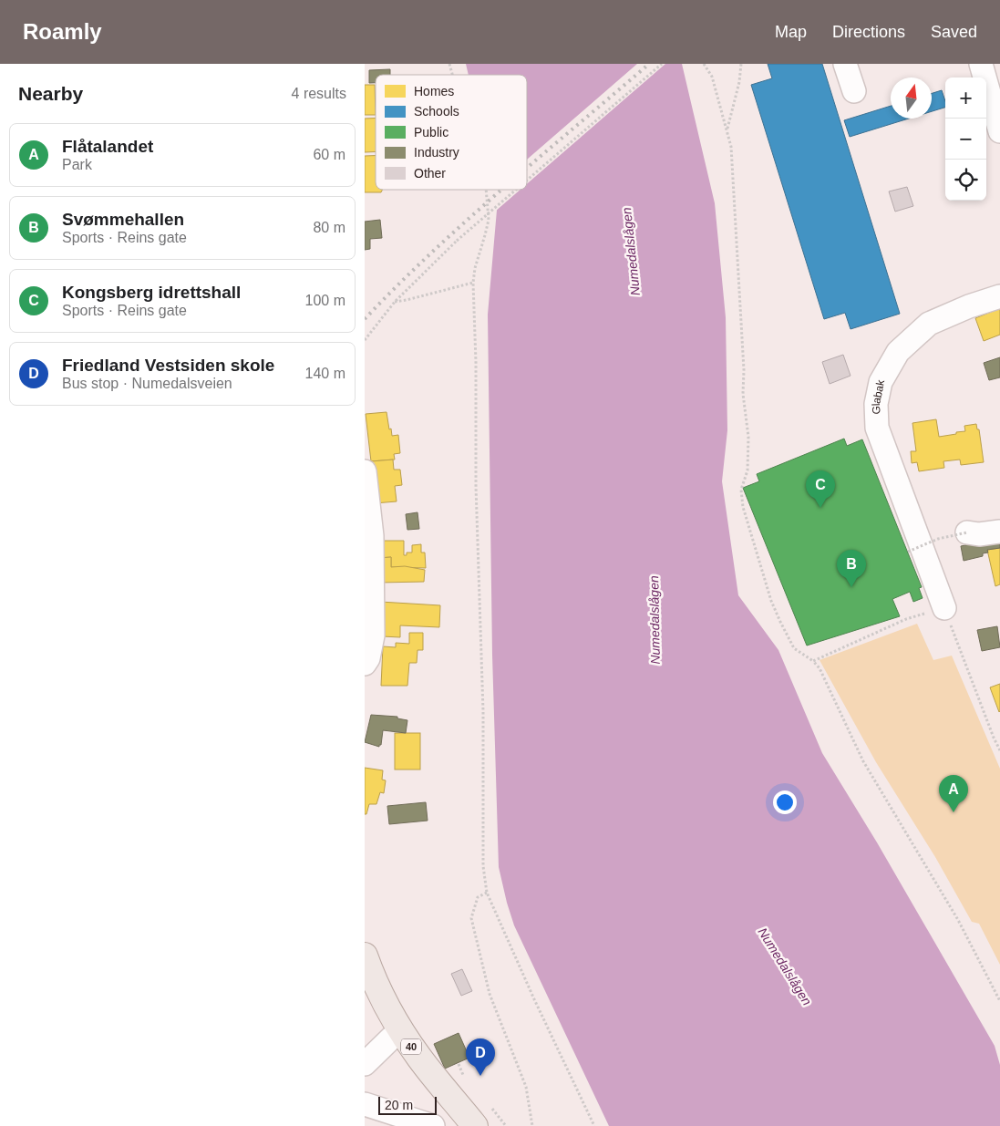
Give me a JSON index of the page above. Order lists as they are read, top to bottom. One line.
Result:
{"streets":{"main road":["40"],"street":["Glabak"]},"water":["Numedalslågen"],"legend":["Homes","Schools","Public","Industry","Other"],"scale_bar":"20 m","north":"top","page":{"header":"Roamly","nav":["Map","Directions","Saved"],"heading":["Nearby","4 results"],"map_buttons":["+","−"],"list":[{"mark":"A","name":"Flåtalandet","note":"Park","value":"60 m"},{"mark":"B","name":"Svømmehallen","note":"Sports · Reins gate","value":"80 m"},{"mark":"C","name":"Kongsberg idrettshall","note":"Sports · Reins gate","value":"100 m"},{"mark":"D","name":"Friedland Vestsiden skole","note":"Bus stop · Numedalsveien","value":"140 m"}],"pins":["C","B","A","D"],"scale":"20 m"}}
